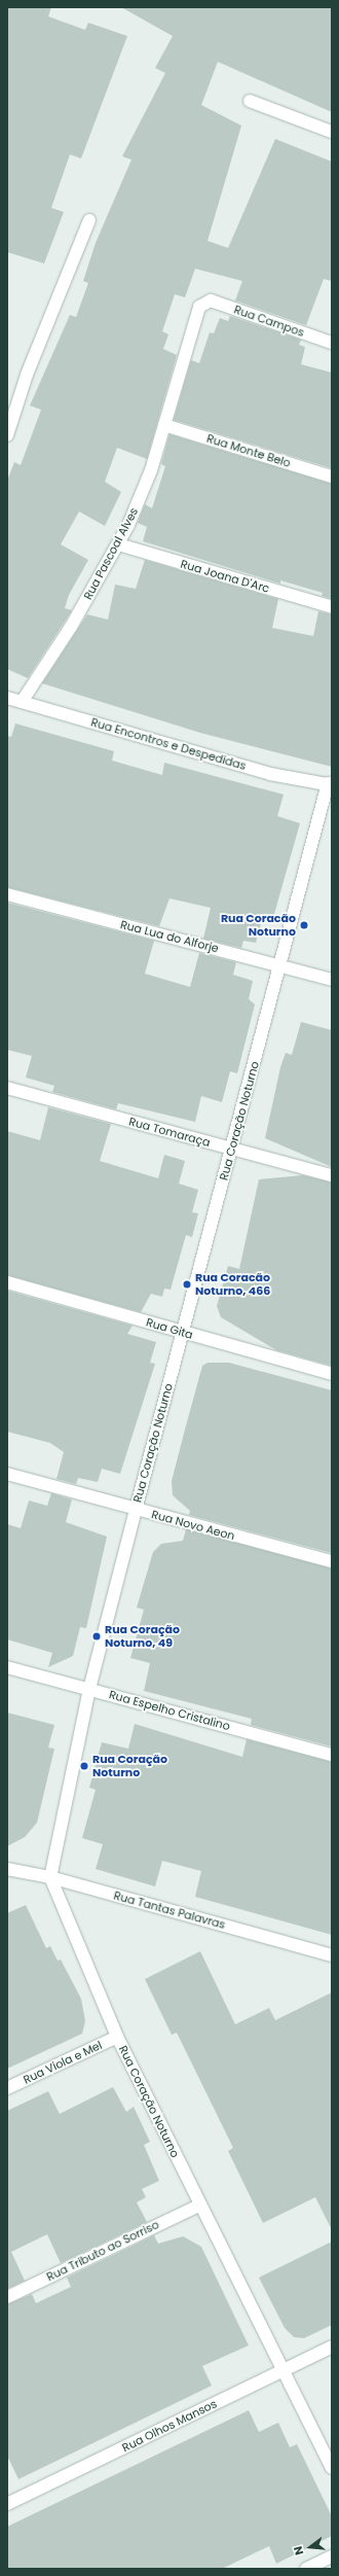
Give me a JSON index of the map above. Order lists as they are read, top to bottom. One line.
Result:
{"streets":{"street":["Rua Campos","Rua Monte Belo","Rua Pascoal Alves","Rua Joana D'Arc","Rua Encontros e Despedidas","Rua Lua do Alforje","Rua Coração Noturno","Rua Tomaraça","Rua Gita","Rua Novo Aeon","Rua Espelho Cristalino","Rua Tantas Palavras","Rua Viola e Mel","Rua Tributo ao Sorriso","Rua Olhos Mansos"]},"crossings":[["Rua Campos","Rua Pascoal Alves"],["Rua Monte Belo","Rua Pascoal Alves"],["Rua Pascoal Alves","Rua Joana D'Arc"],["Rua Pascoal Alves","Rua Encontros e Despedidas"],["Rua Encontros e Despedidas","Rua Coração Noturno"],["Rua Lua do Alforje","Rua Coração Noturno"],["Rua Coração Noturno","Rua Tomaraça"],["Rua Coração Noturno","Rua Gita"],["Rua Coração Noturno","Rua Novo Aeon"],["Rua Coração Noturno","Rua Espelho Cristalino"],["Rua Coração Noturno","Rua Tantas Palavras"],["Rua Coração Noturno","Rua Viola e Mel"],["Rua Coração Noturno","Rua Tributo ao Sorriso"],["Rua Coração Noturno","Rua Olhos Mansos"]],"places":["Rua Coracão Noturno","Rua Coracão Noturno, 466","Rua Coração Noturno, 49","Rua Coração Noturno"],"north":"left"}
